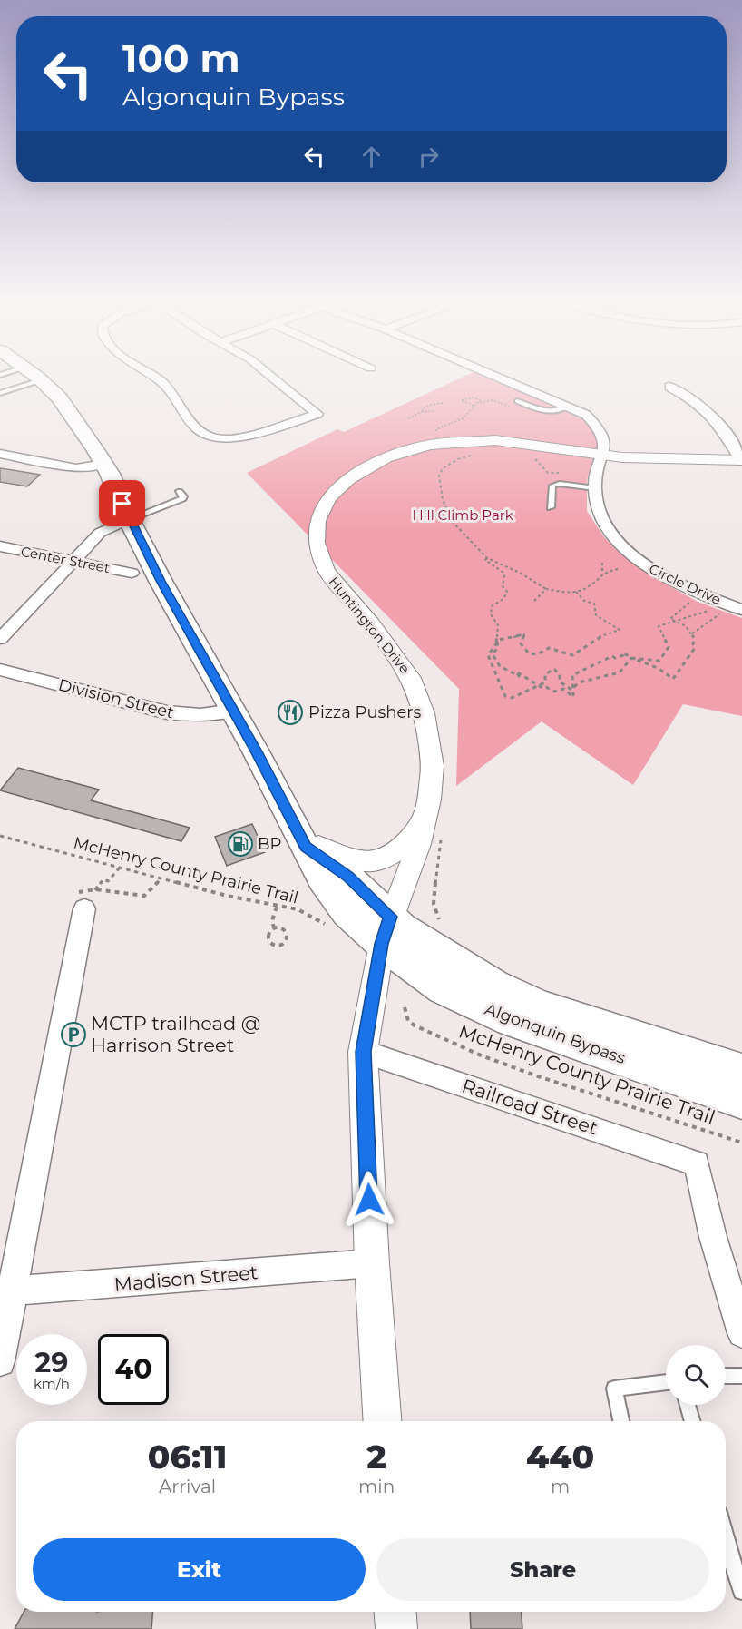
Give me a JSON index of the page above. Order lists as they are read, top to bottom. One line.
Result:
{"streets":{"main road":["Algonquin Bypass"],"street":["Center Street","Circle Drive","Huntington Drive","Division Street","Railroad Street","Madison Street"],"path":["McHenry County Prairie Trail"]},"crossings":[["Circle Drive","Huntington Drive"],["Huntington Drive","Algonquin Bypass"],["Huntington Drive","Railroad Street"],["Huntington Drive","Madison Street"]],"parks":["Hill Climb Park"],"places":{"restaurant":["Pizza Pushers"],"fuel station":["BP"],"parking":["MCTP trailhead @ Harrison Street"]},"page":{"turn":["100 m","Algonquin Bypass"],"speed":"29 km/h","limit":"40","eta":["06:11","Arrival","2","min","440","m"],"buttons":["Exit","Share"]}}
